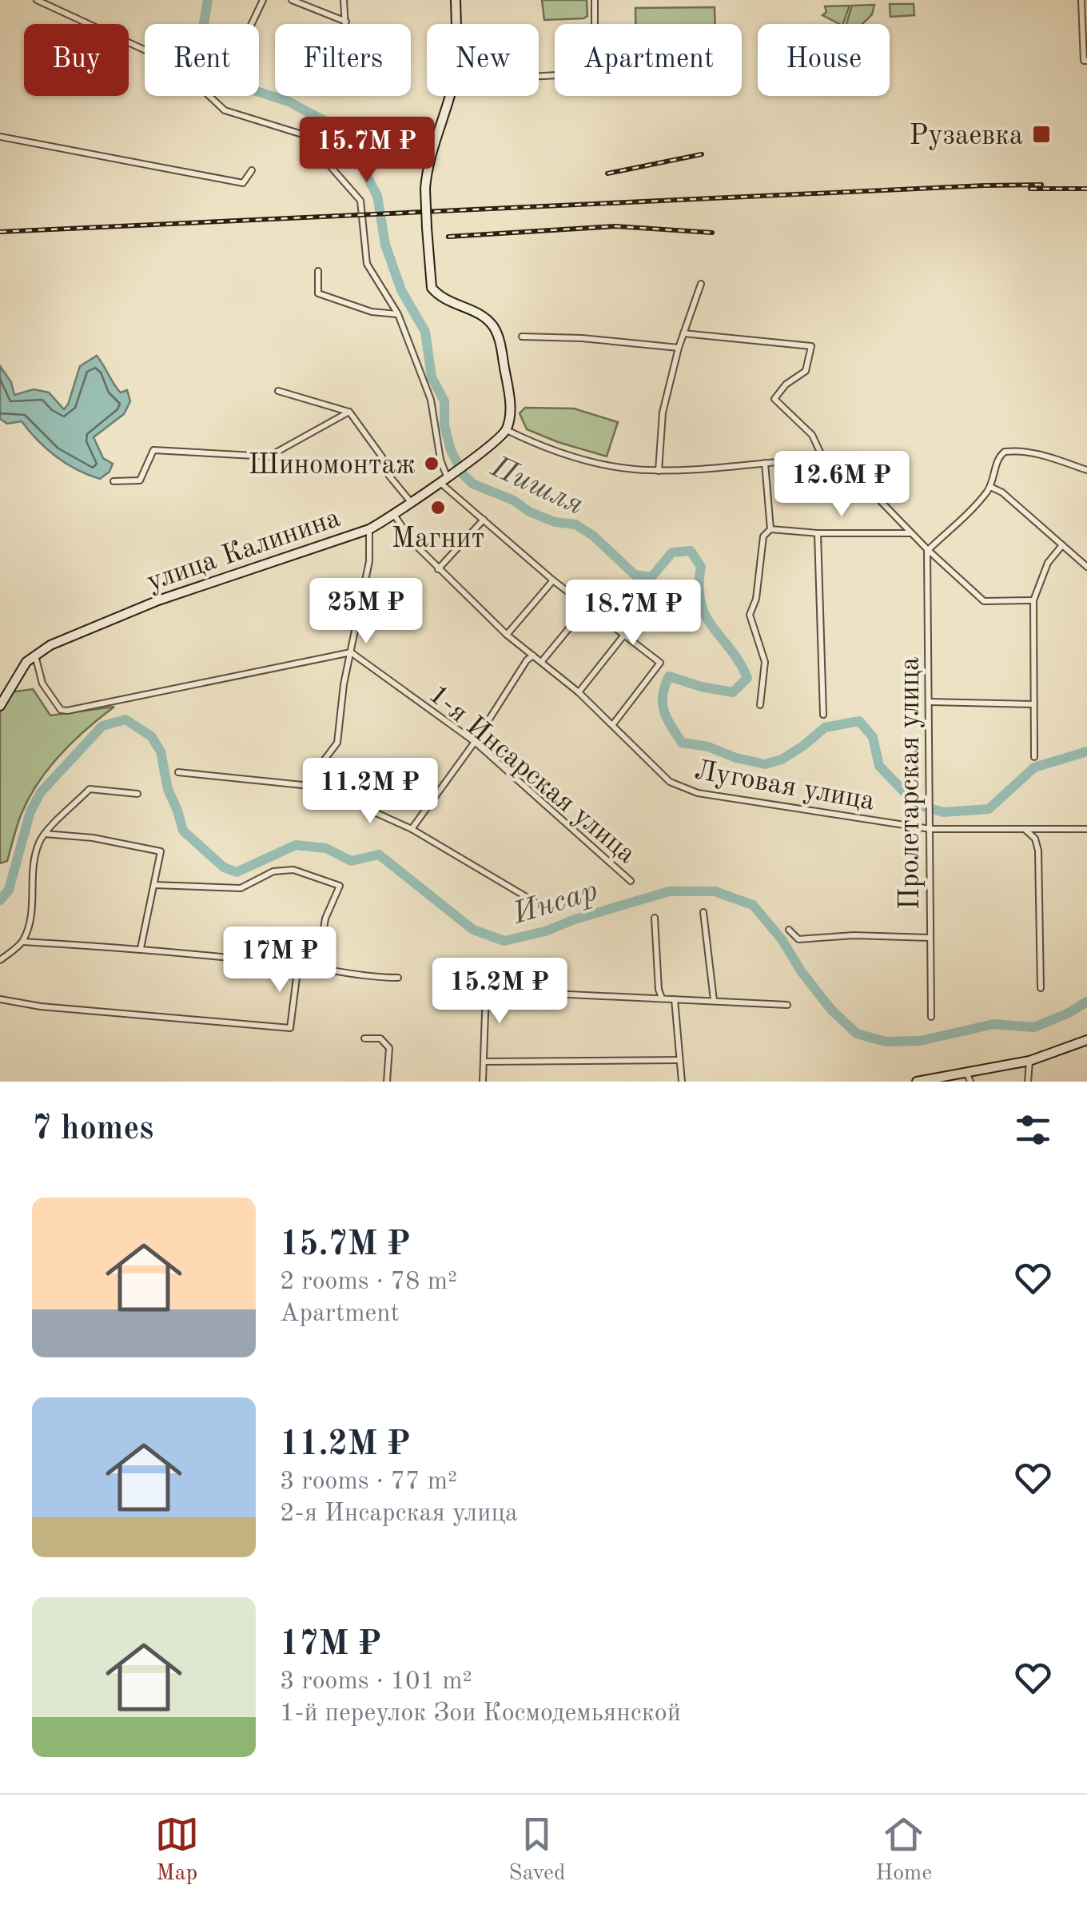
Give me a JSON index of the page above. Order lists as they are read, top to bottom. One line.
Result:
{"streets":{"main road":["улица Калинина"],"street":["1-я Инсарская улица","Пролетарская улица","Луговая улица"]},"crossings":[["улица Калинина","Луговая улица"],["Пролетарская улица","Луговая улица"]],"water":["Пишля","Инсар"],"places":{"transit":["Рузаевка"],"other":["Шиномонтаж","Магнит"]},"page":{"chip":["Buy","Rent","Filters","New","Apartment","House"],"price":["15.7M ₽","12.6M ₽","25M ₽","18.7M ₽","11.2M ₽","17M ₽","15.2M ₽"],"heading":"7 homes","list":[{"name":"15.7M ₽","note":"2 rooms · 78 m² · Apartment"},{"name":"11.2M ₽","note":"3 rooms · 77 m² · 2-я Инсарская улица"},{"name":"17M ₽","note":"3 rooms · 101 m² · 1-й переулок Зои Космодемьянской"}],"tabs":["Map","Saved","Home"]}}
